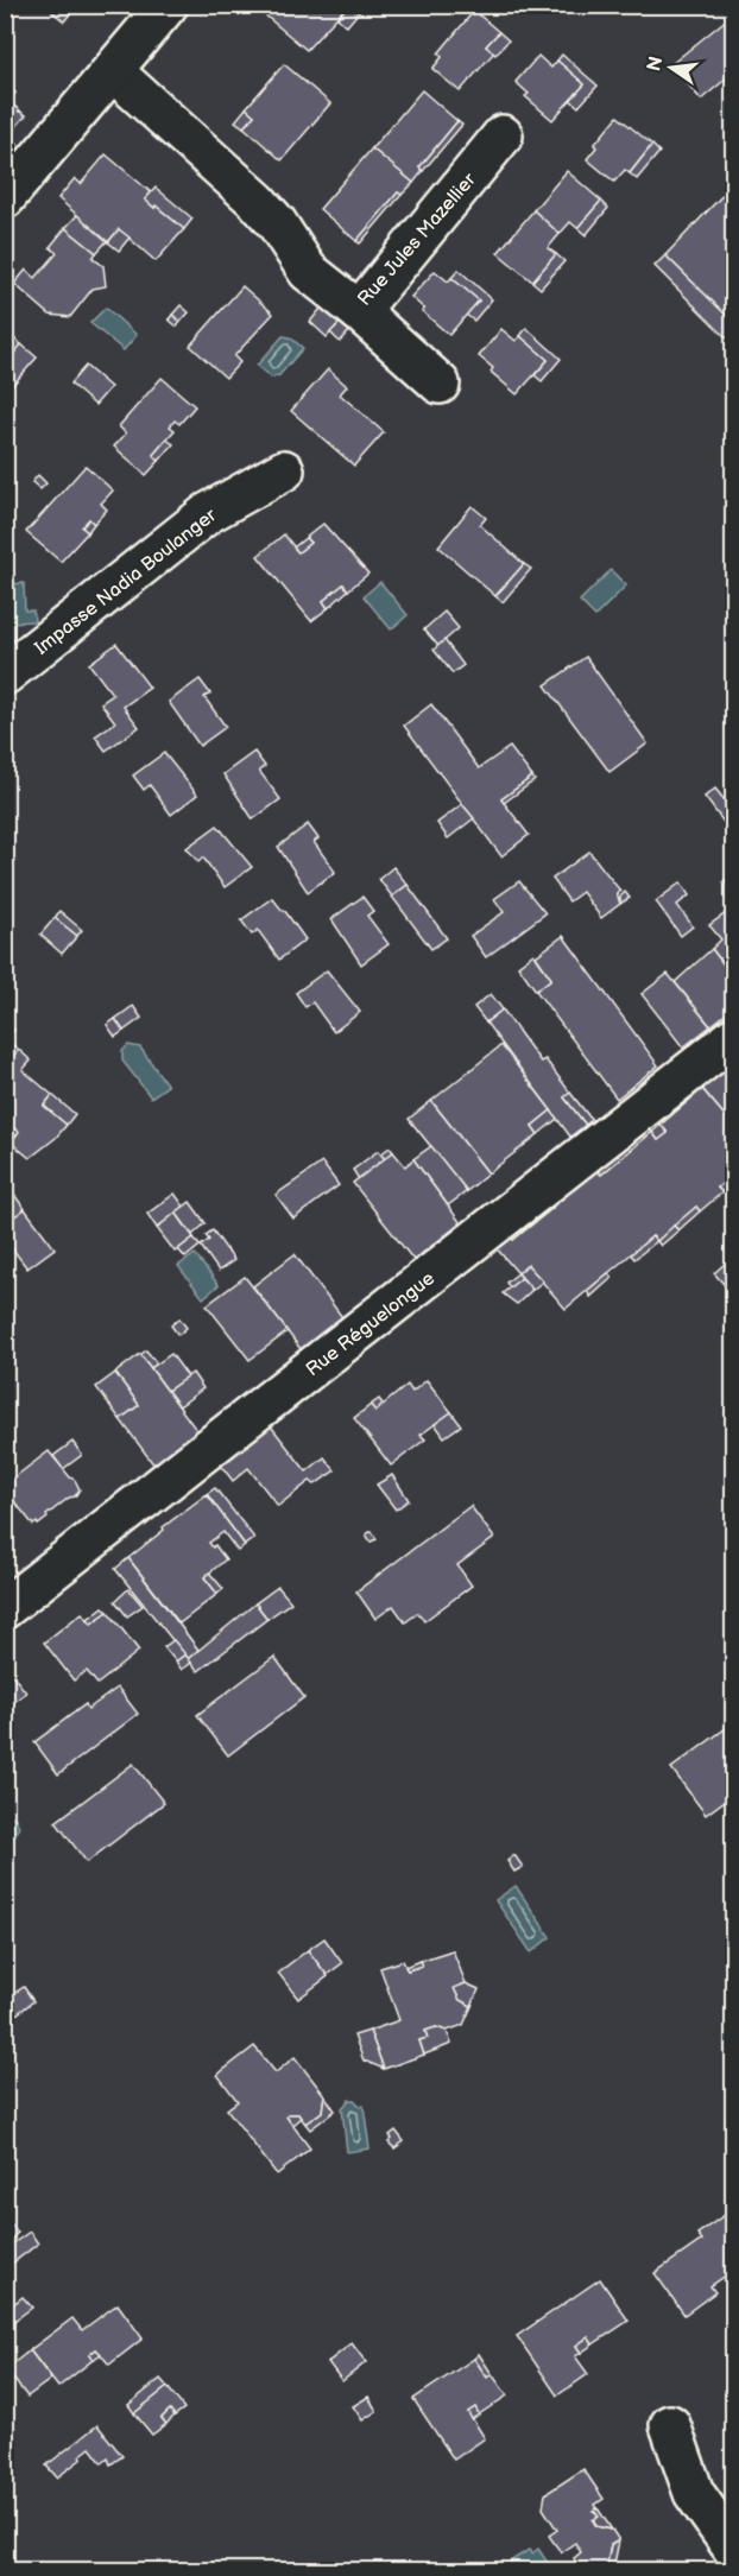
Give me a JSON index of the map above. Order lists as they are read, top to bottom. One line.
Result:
{"streets":{"street":["Rue Jules Mazellier","Impasse Nadia Boulanger","Rue Réguelongue"]},"north":"left"}
